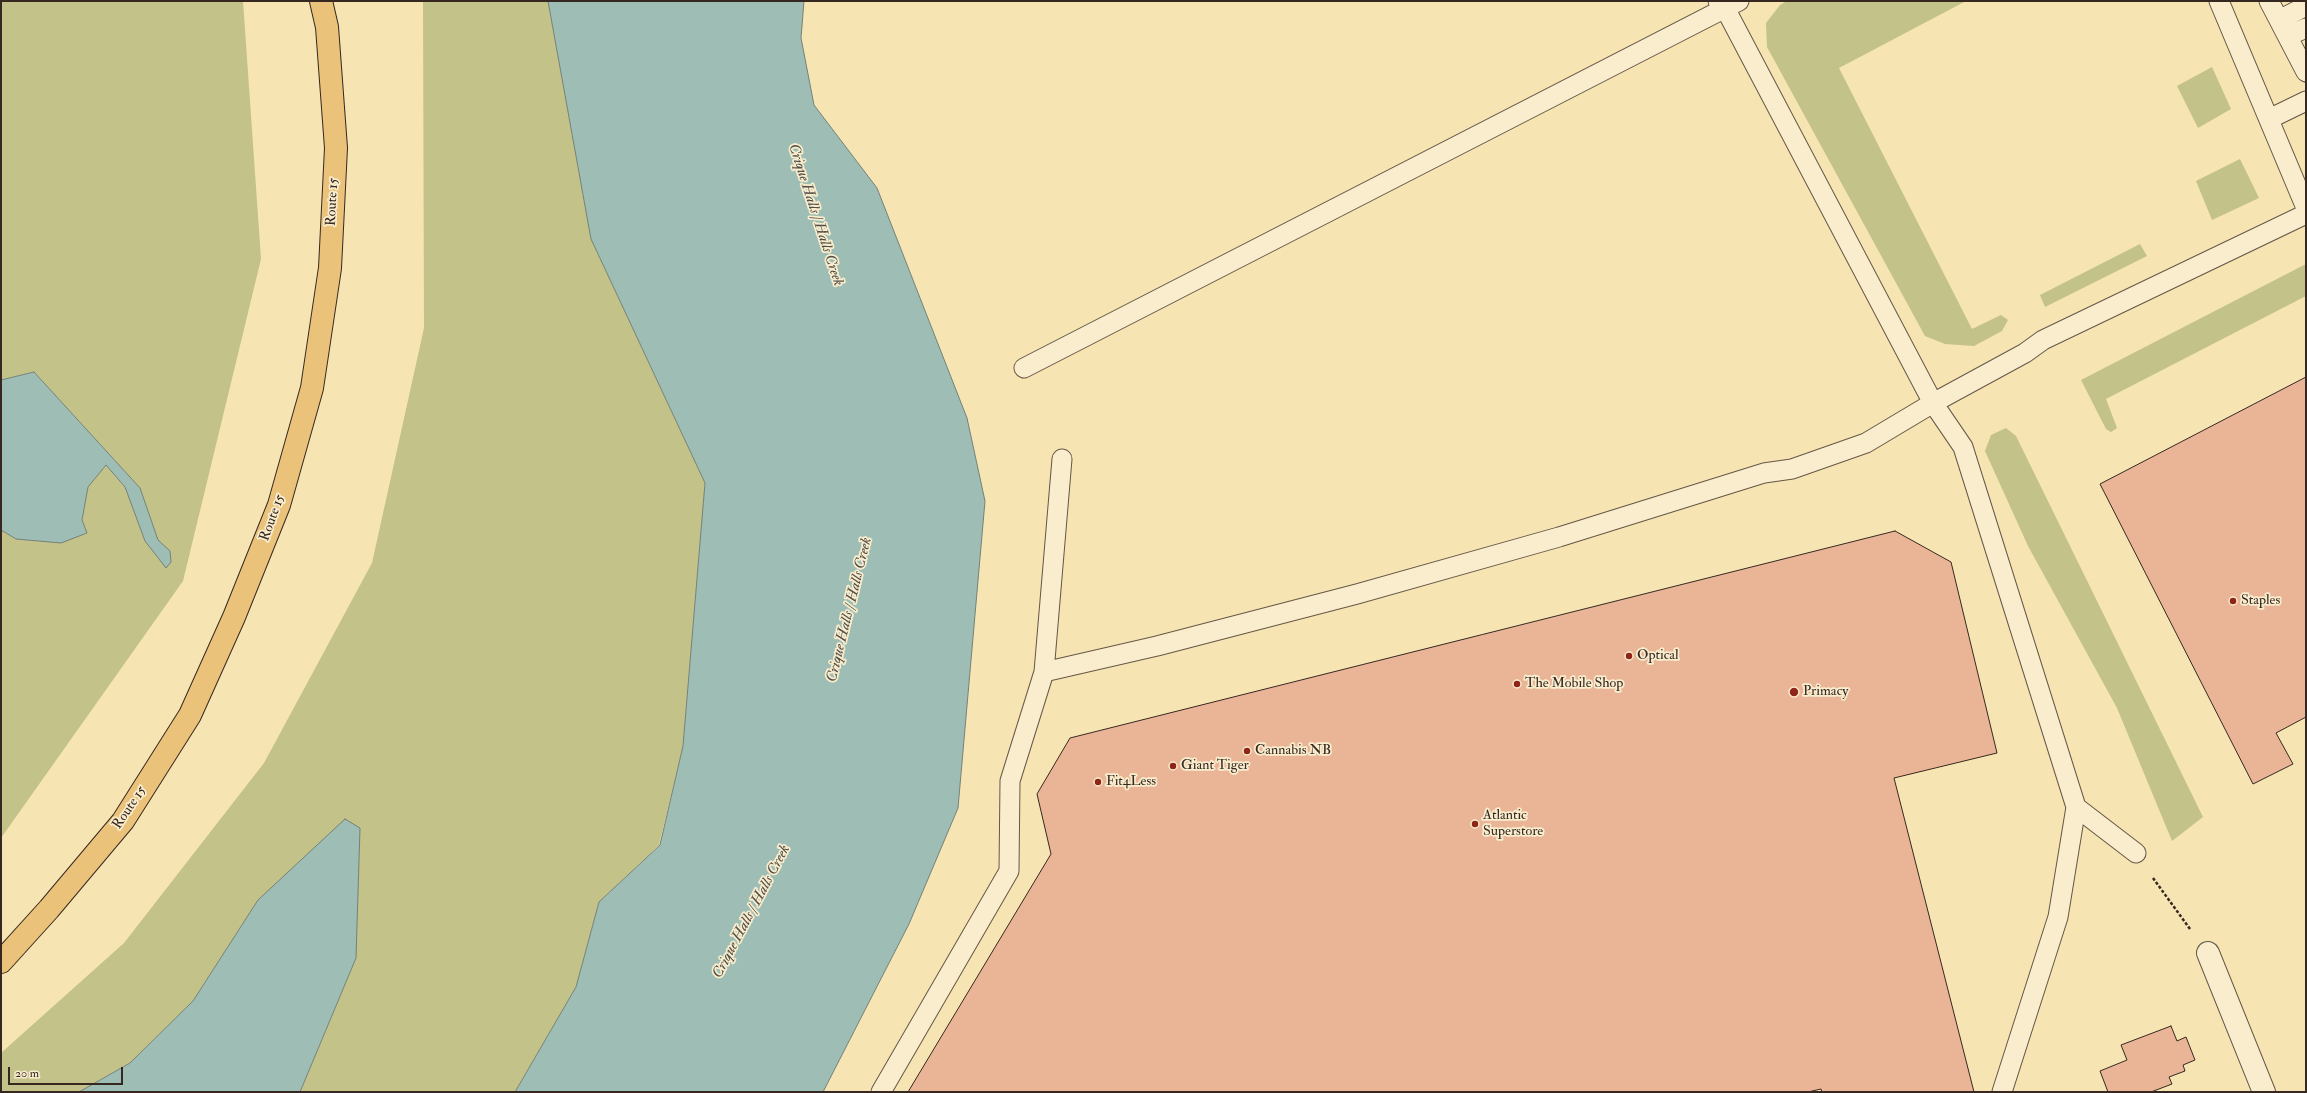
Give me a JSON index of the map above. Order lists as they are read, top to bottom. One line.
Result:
{"streets":{"highway":["Route 15"]},"water":["Crique Halls / Halls Creek"],"places":["Staples","Optical","The Mobile Shop","Primacy","Cannabis NB","Giant Tiger","Fit4Less","Atlantic Superstore"],"scale_bar":"20 m"}
